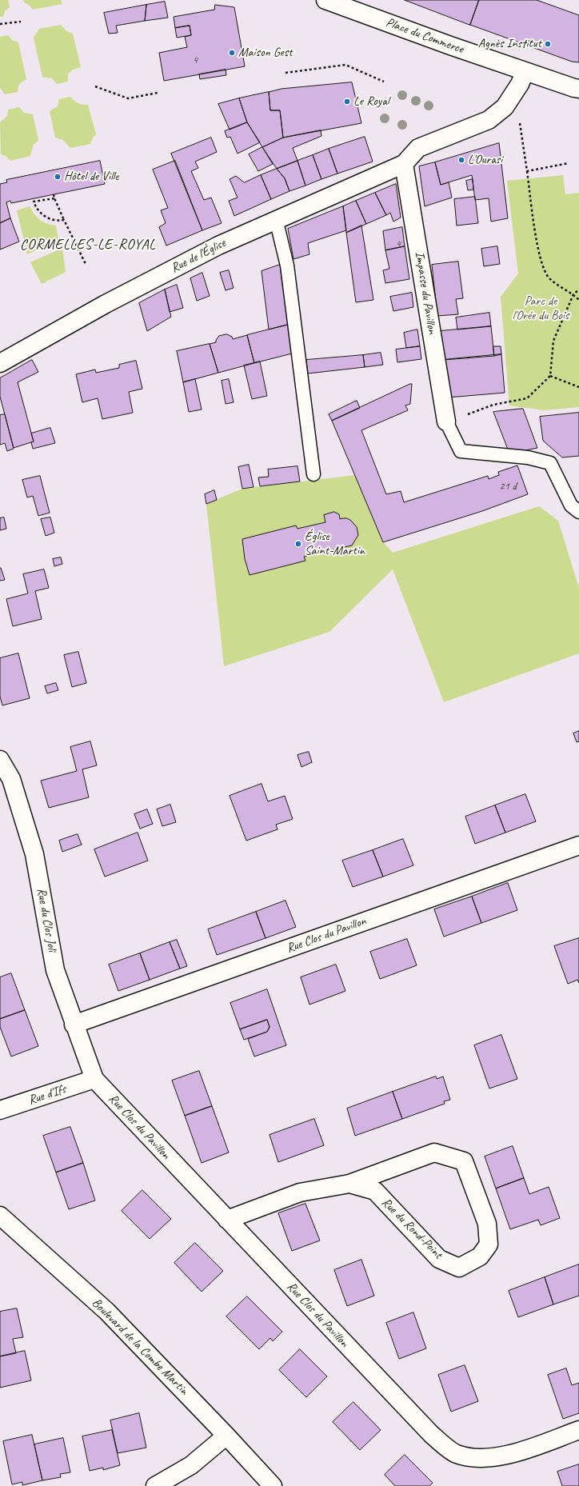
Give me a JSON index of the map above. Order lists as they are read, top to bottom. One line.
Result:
{"streets":{"street":["Place du Commerce","Rue de l'Église","Impasse du Pavillon","Rue du Clos Joli","Rue Clos du Pavillon","Rue d'Ifs","Rue du Rond-Point","Boulevard de la Combe Martin"]},"crossings":[["Rue de l'Église","Impasse du Pavillon"],["Rue du Clos Joli","Rue Clos du Pavillon"],["Rue du Clos Joli","Rue d'Ifs"],["Rue Clos du Pavillon","Rue d'Ifs"],["Rue Clos du Pavillon","Rue du Rond-Point"]],"districts":["CORMELLES-LE-ROYAL"],"parks":["Parc de l'Orée du Bois"],"places":["Agnès Institut","Maison Gest","Le Royal","L'Ourasi","Hôtel de Ville","Église Saint-Martin"],"house_numbers":["4","4","21 d"]}
